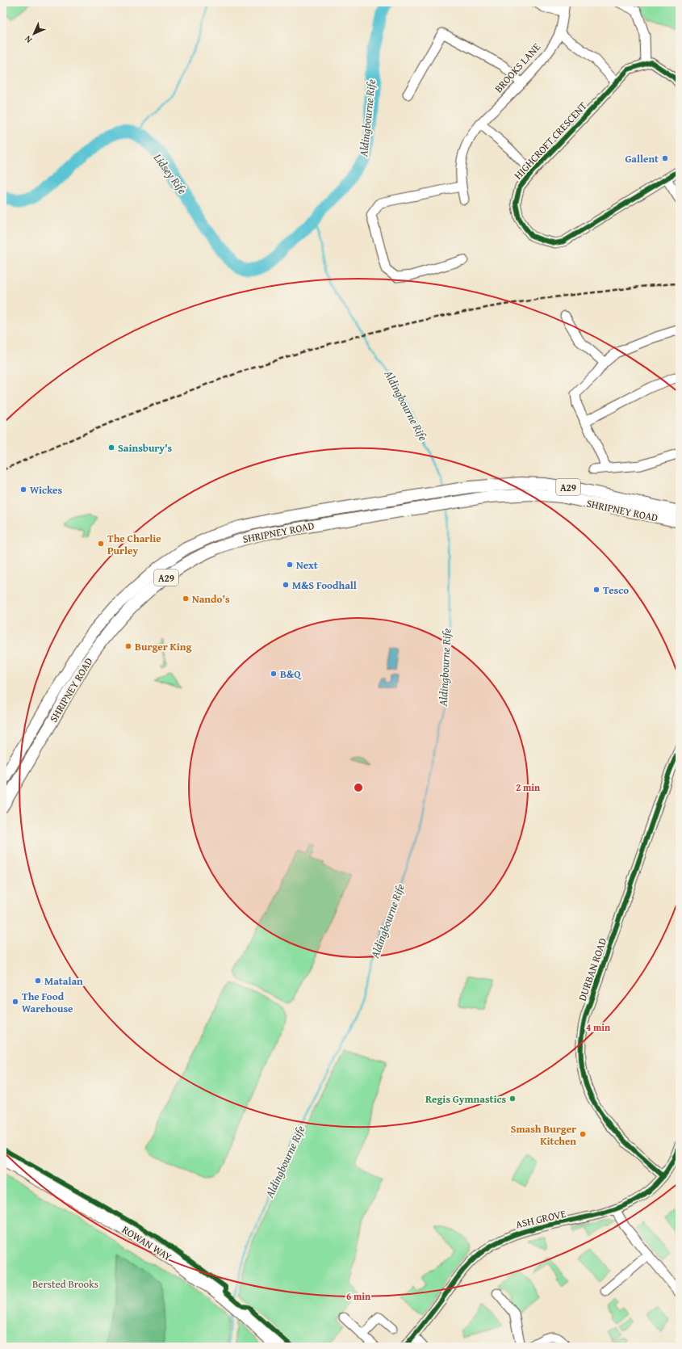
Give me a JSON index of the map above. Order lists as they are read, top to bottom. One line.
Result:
{"streets":{"highway":["ROWAN WAY"],"main road":["A29","SHRIPNEY ROAD"],"street":["BROOKS LANE","HIGHCROFT CRESCENT","DURBAN ROAD","ASH GROVE"]},"crossings":[["DURBAN ROAD","ASH GROVE"]],"water":["Aldingbourne Rife","Lidsey Rife"],"parks":["Bersted Brooks"],"places":["Gallent","Sainsbury's","Wickes","The Charlie Purley","Next","M&S Foodhall","Tesco","Nando's","Burger King","B&Q","Matalan","The Food Warehouse","Regis Gymnastics","Smash Burger Kitchen"],"north":"bottom left","rings":["2 min","4 min","6 min"]}
